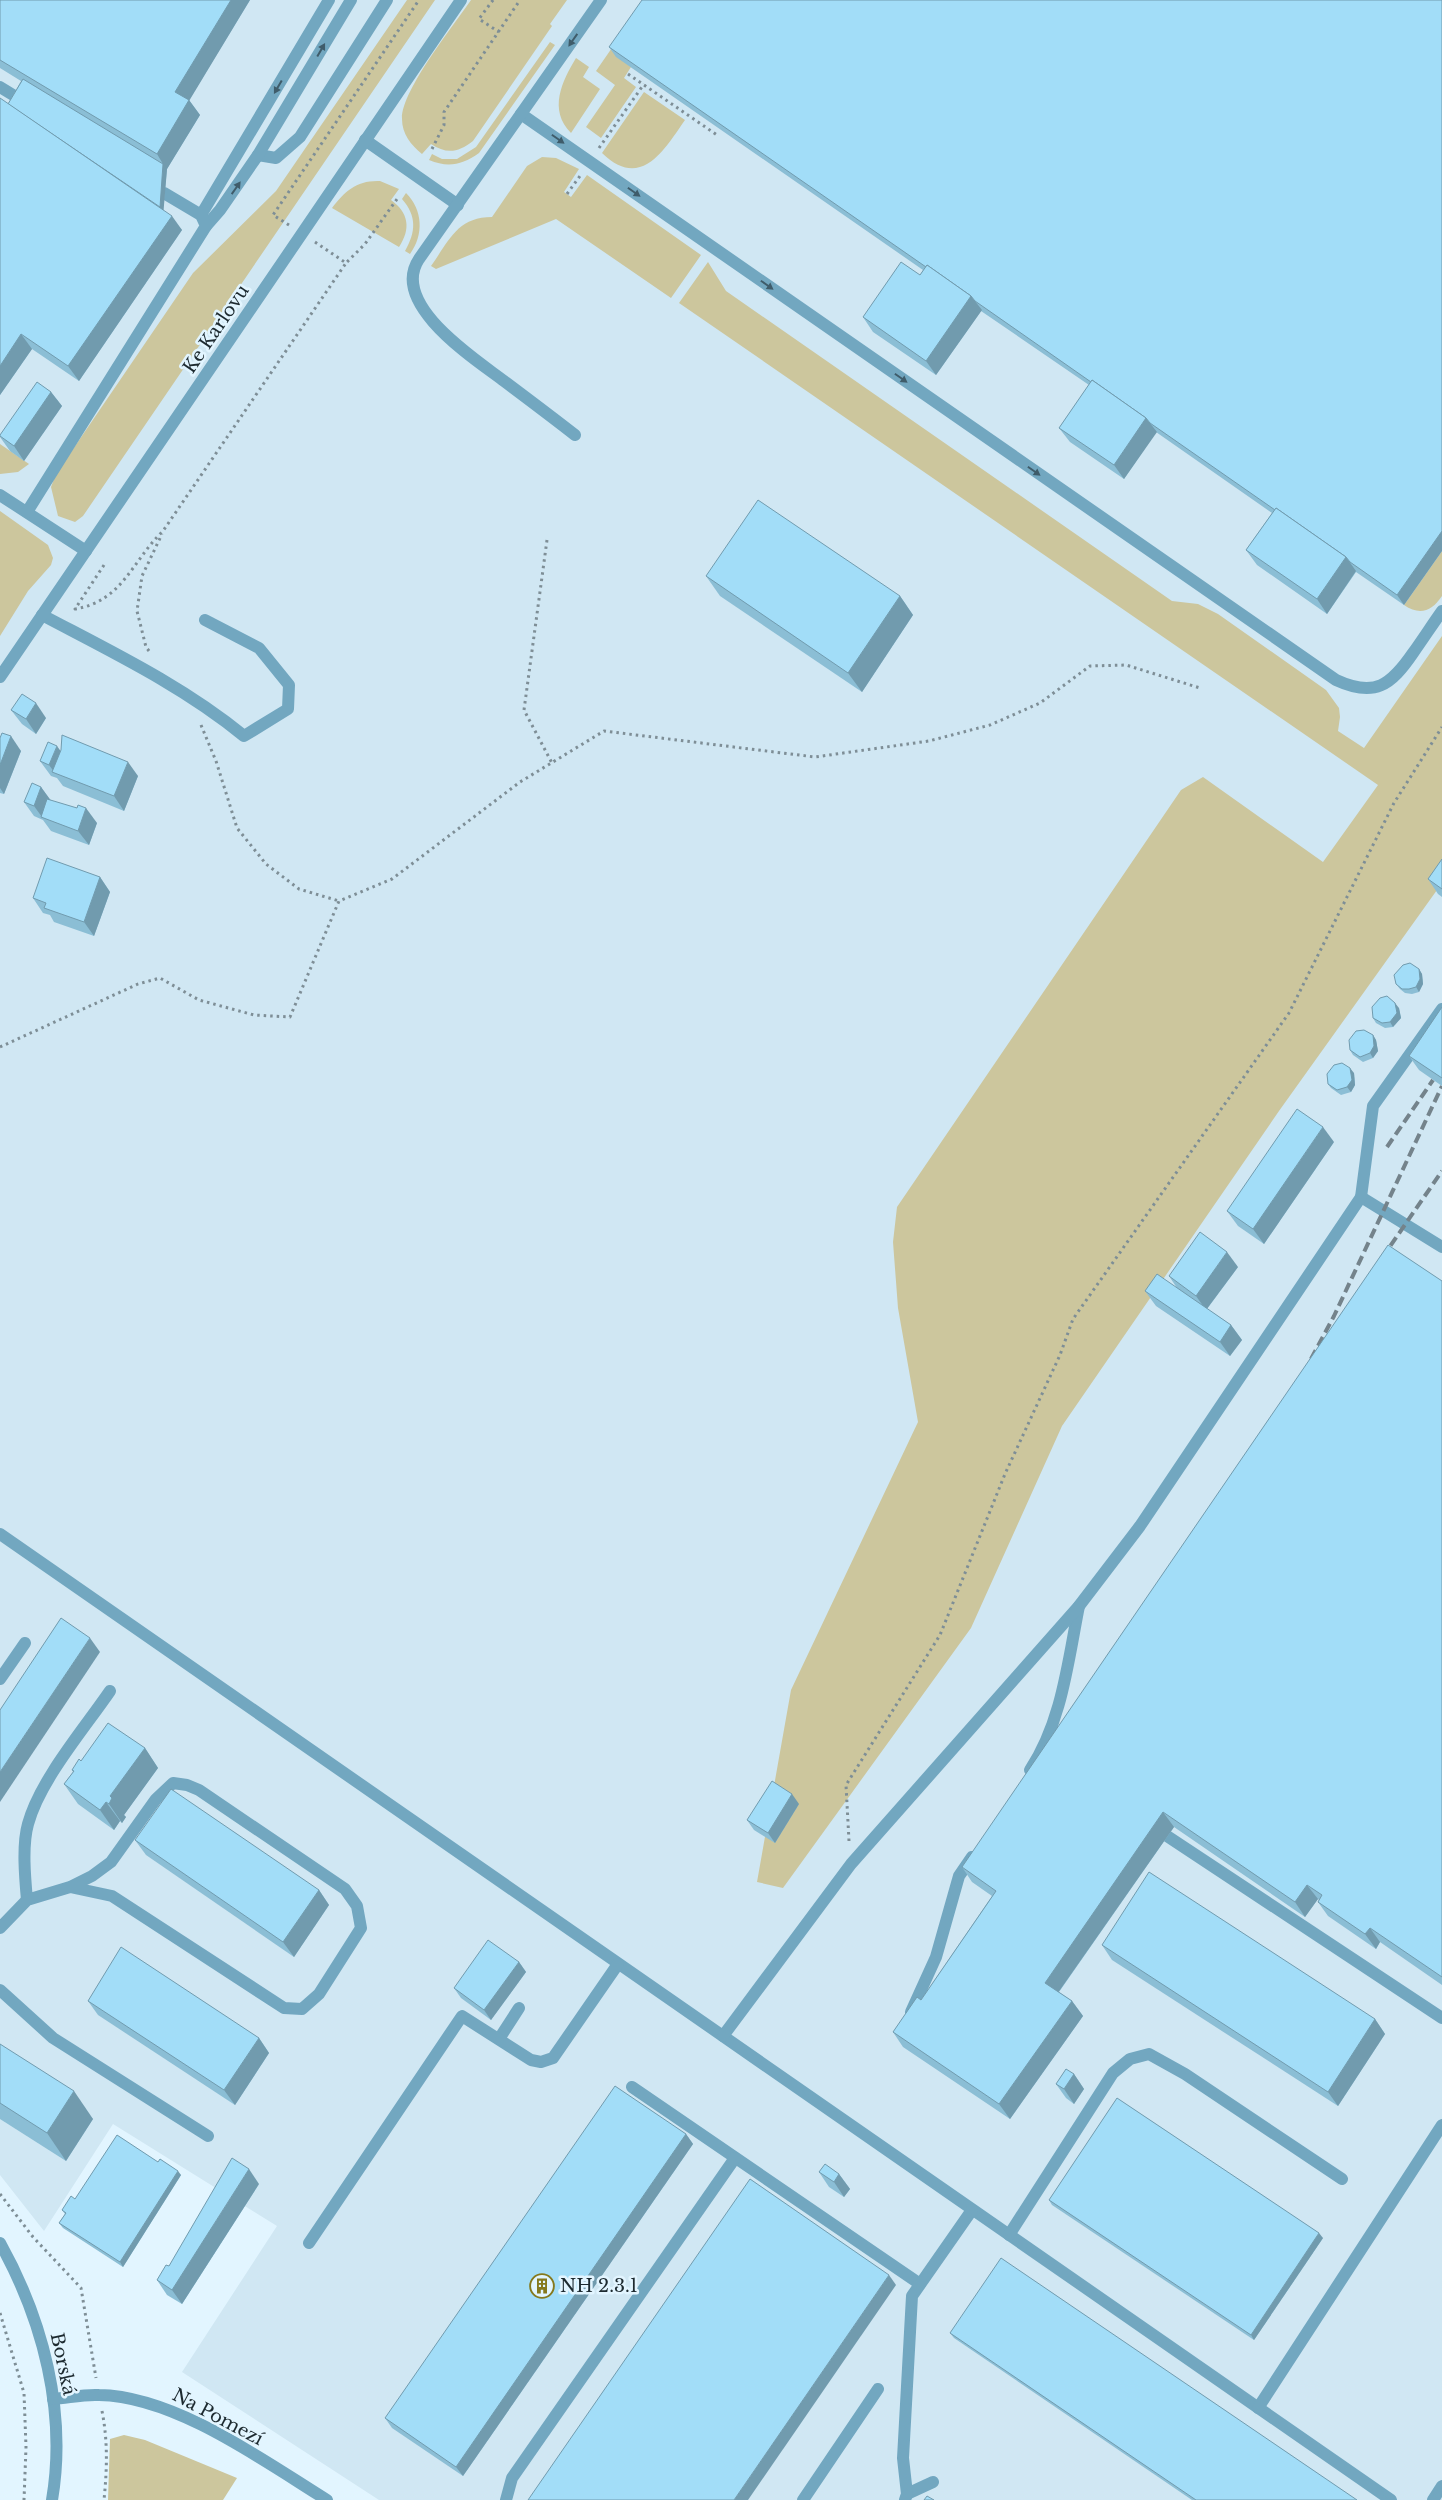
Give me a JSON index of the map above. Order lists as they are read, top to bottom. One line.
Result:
{"streets":{"street":["Ke Karlovu","Borská","Na Pomezí"]},"crossings":[["Borská","Na Pomezí"]],"places":{"building":["NH 2.3.1"]}}
